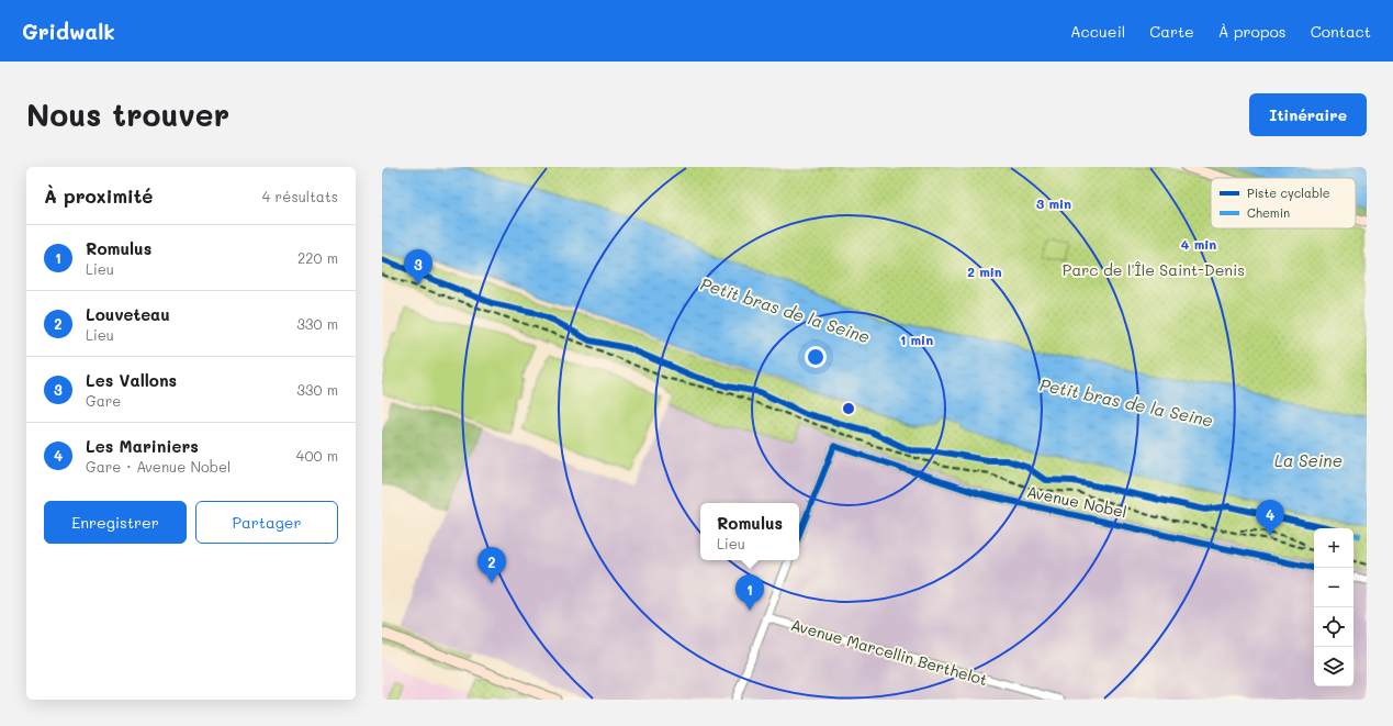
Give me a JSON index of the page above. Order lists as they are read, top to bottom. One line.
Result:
{"streets":{"street":["Avenue Nobel","Avenue Marcellin Berthelot"]},"water":["Petit bras de la Seine","La Seine"],"parks":["Parc de l'Île Saint-Denis"],"legend":["Piste cyclable","Chemin"],"page":{"header":"Gridwalk","nav":["Accueil","Carte","À propos","Contact"],"buttons":["Itinéraire",["Enregistrer","Partager"]],"title":"Nous trouver","heading":["À proximité","4 résultats"],"list":[{"mark":"1","name":"Romulus","note":"Lieu","value":"220 m"},{"mark":"2","name":"Louveteau","note":"Lieu","value":"330 m"},{"mark":"3","name":"Les Vallons","note":"Gare","value":"330 m"},{"mark":"4","name":"Les Mariniers","note":"Gare · Avenue Nobel","value":"400 m"}],"pins":["3","4","2","1"],"popup":["Romulus","Lieu"],"map_buttons":["+","−"]},"rings":["3 min","4 min","2 min","1 min"]}
